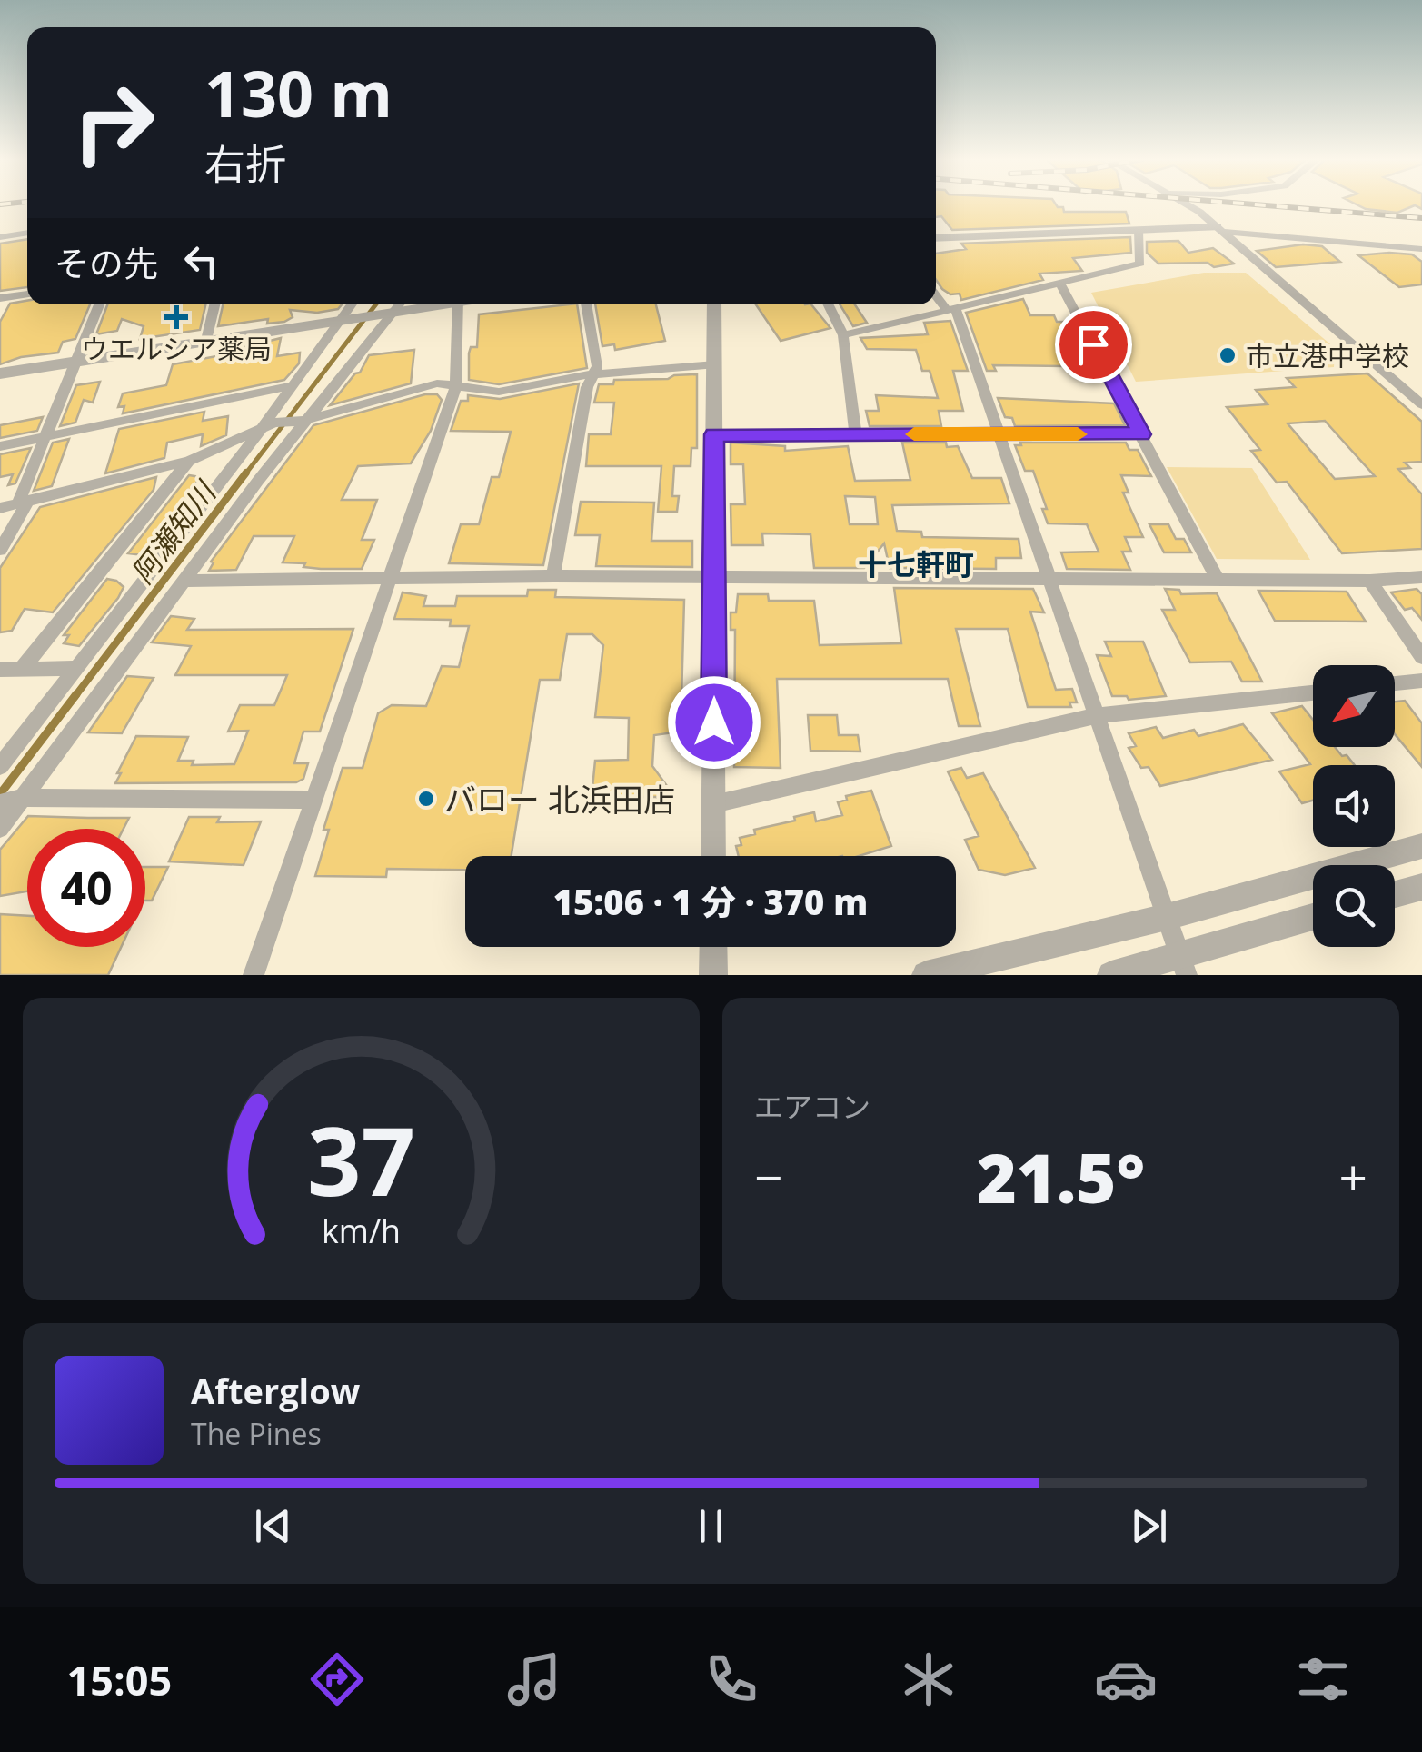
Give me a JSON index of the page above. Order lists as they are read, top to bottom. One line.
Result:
{"districts":["十七軒町"],"water":["阿瀬知川"],"places":{"health":["ウエルシア薬局"],"other":["市立港中学校","バロー 北浜田店"]},"north":"bottom left","page":{"turn":["130 m","右折"],"then":"その先","limit":"40","trip":"15:06 · 1 分 · 370 m","tile":"エアコン","heat":["−","21.5°","+"],"song":["Afterglow","The Pines"],"tabs":"15:05","gauge":["37","km/h"]}}
